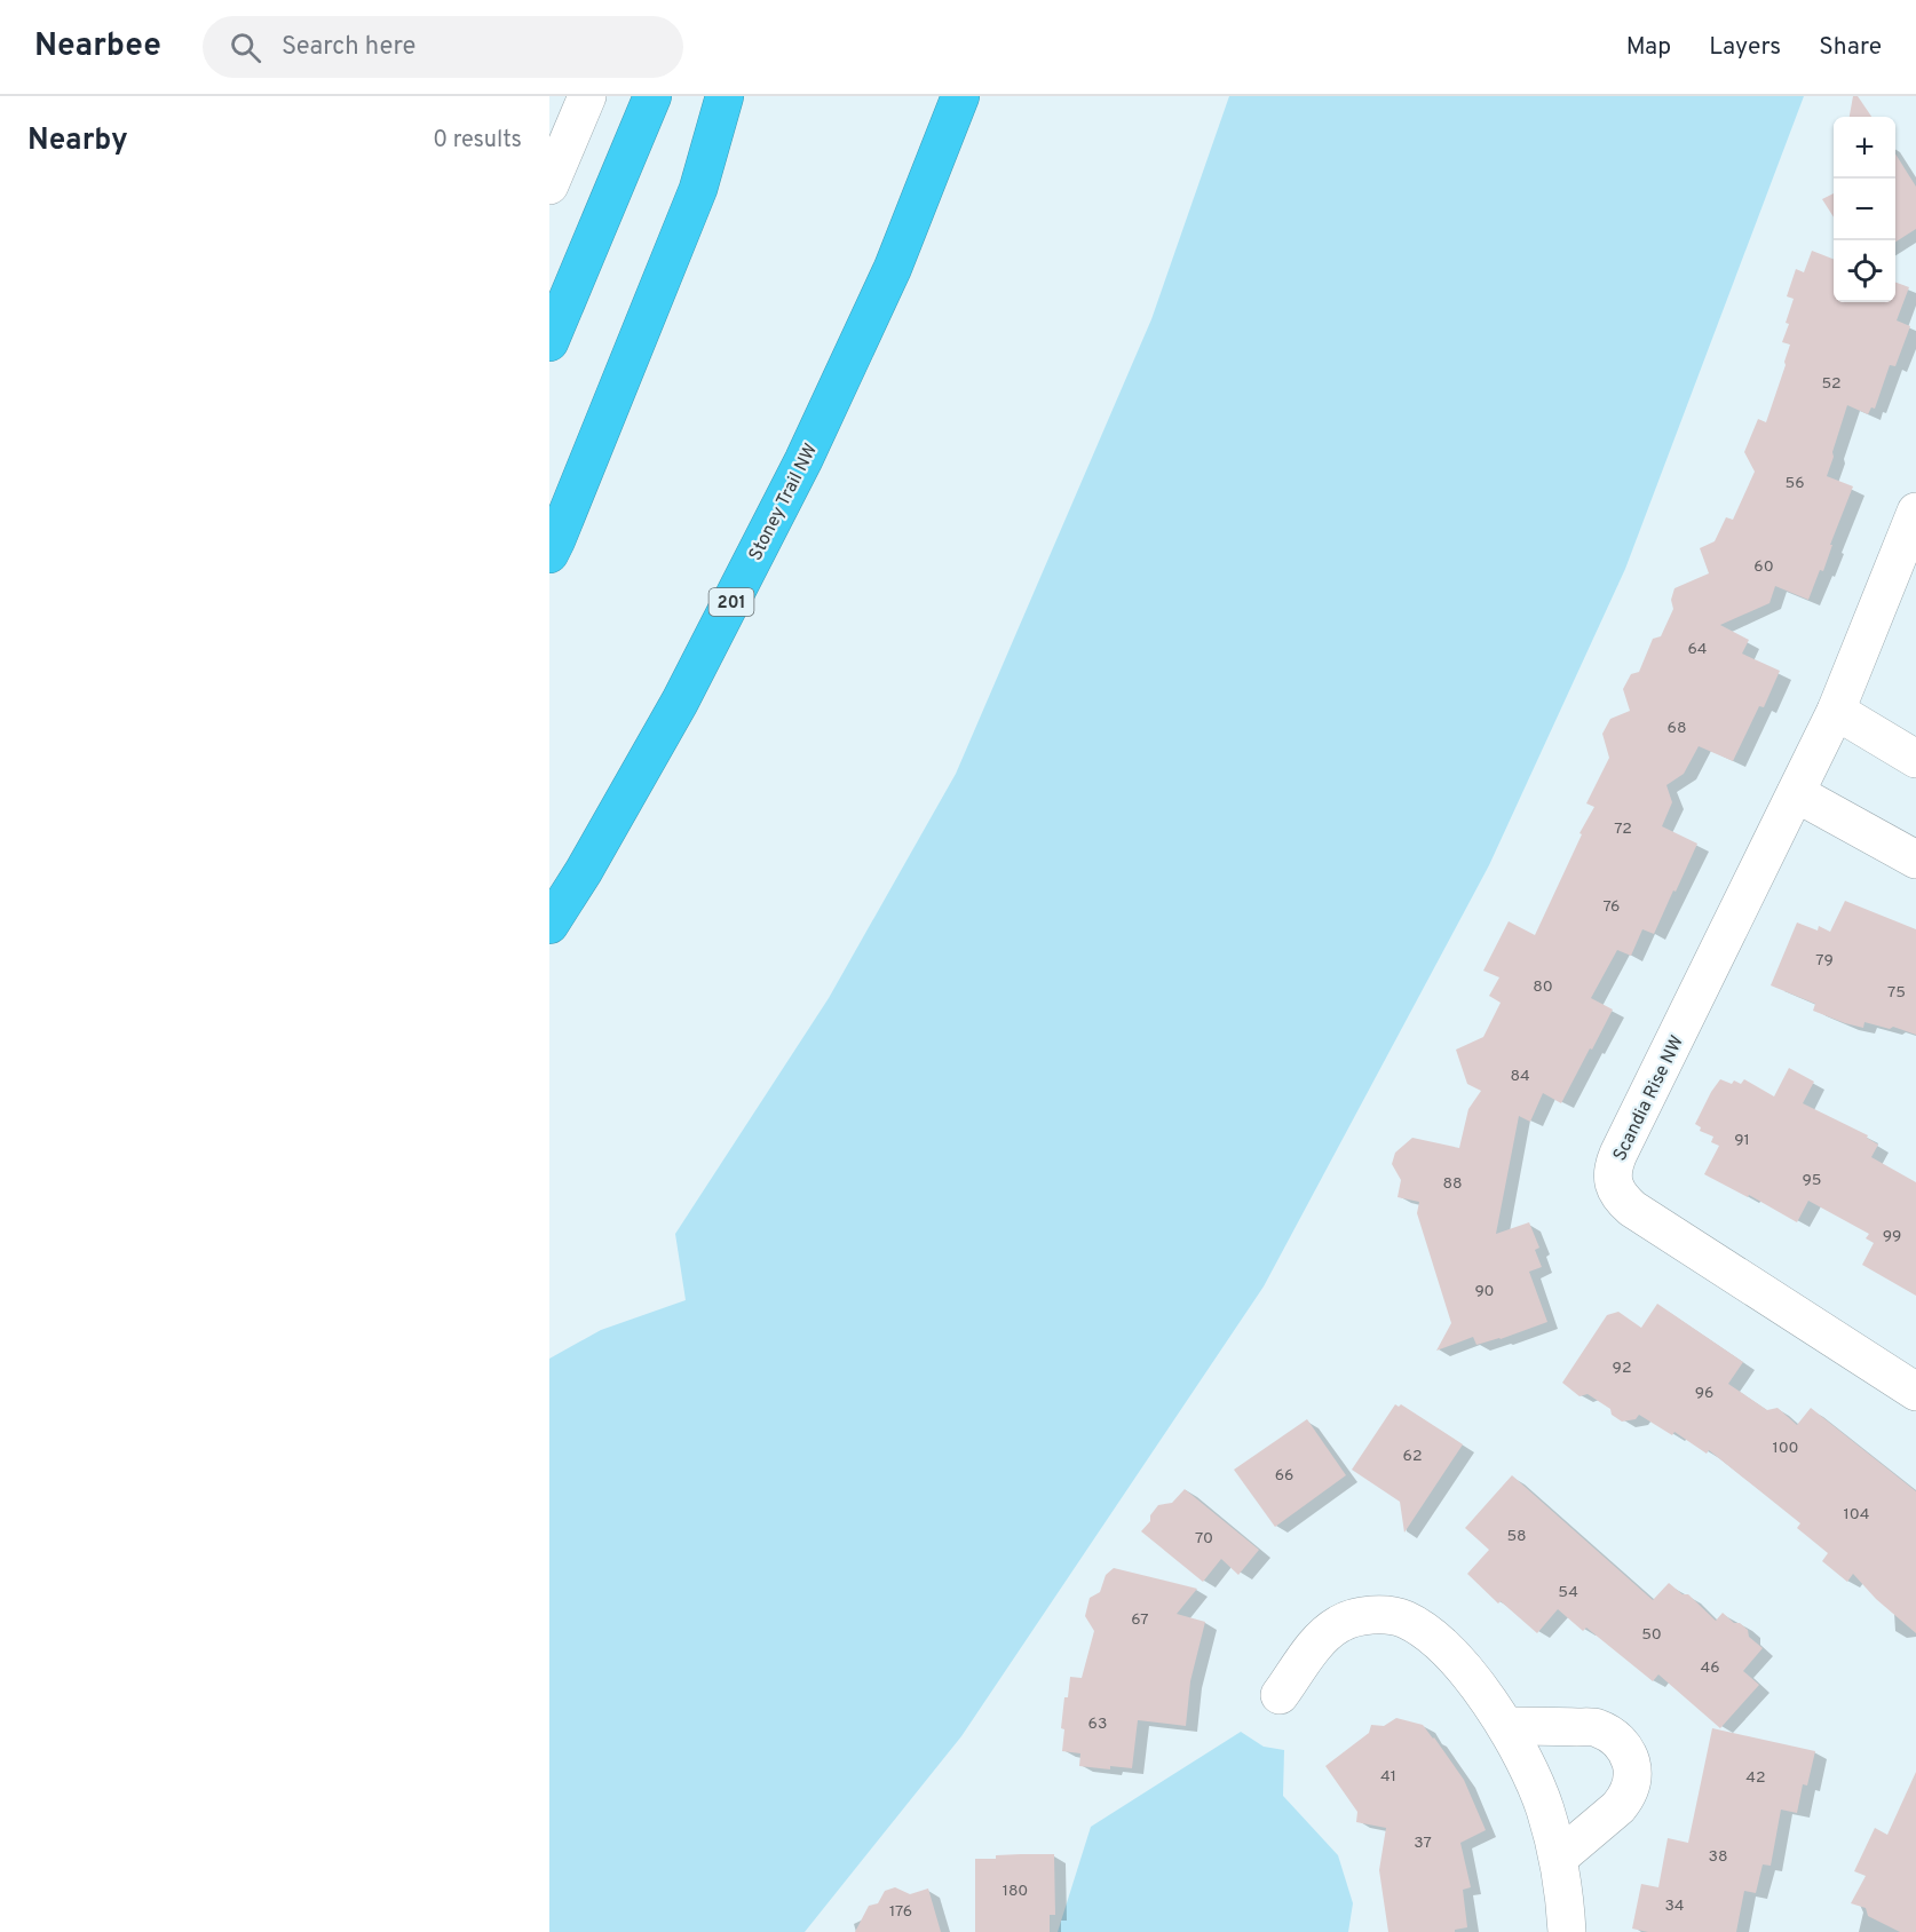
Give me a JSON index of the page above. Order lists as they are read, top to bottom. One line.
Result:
{"streets":{"highway":["Stoney Trail NW","201"],"street":["Scandia Rise NW"]},"house_numbers":["52","56","60","64","68","72","76","79","80","75","84","91","95","88","99","90","92","96","100","62","66","104","58","70","54","67","50","46","63","41","42","37","38","180","34","176"],"page":{"header":"Nearbee","search":"Search here","nav":["Map","Layers","Share"],"heading":["Nearby","0 results"],"map_buttons":["+","−"]}}
